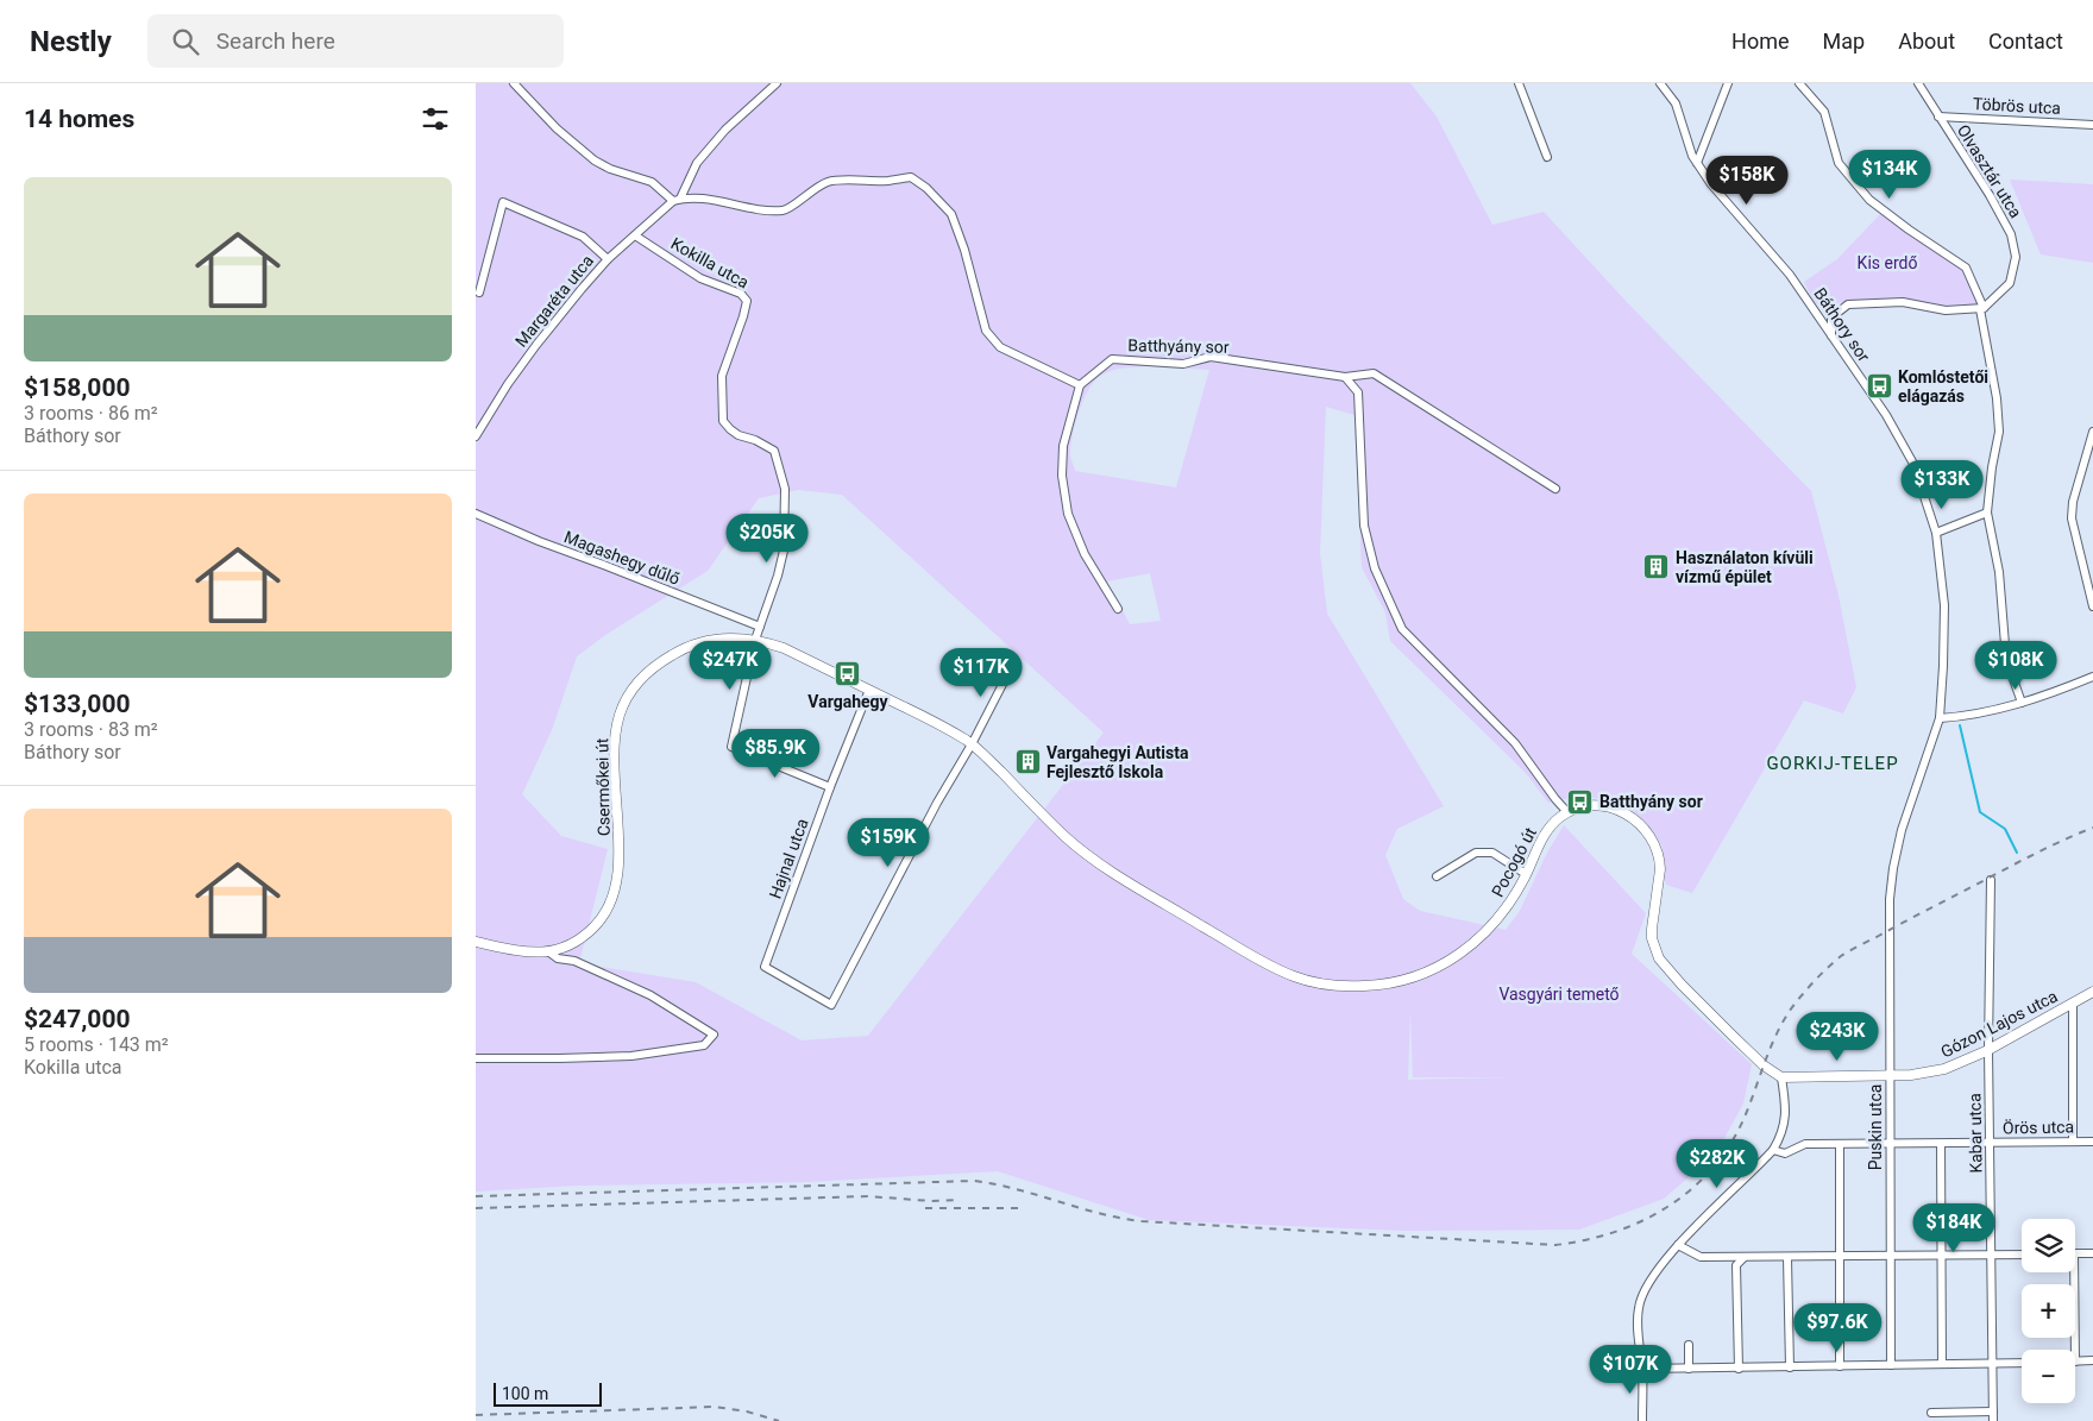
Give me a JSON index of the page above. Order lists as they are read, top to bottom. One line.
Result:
{"streets":{"main road":["Csermőkei út","Pocogó út","Gózon Lajos utca"],"street":["Töbrös utca","Olvasztár utca","Kokilla utca","Margaréta utca","Báthory sor","Batthyány sor","Magashegy dűlő","Hajnal utca","Puskin utca","Örös utca","Kabar utca"]},"crossings":[["Töbrös utca","Olvasztár utca"],["Kokilla utca","Margaréta utca"],["Kokilla utca","Magashegy dűlő"],["Kokilla utca","Csermőkei út"],["Kokilla utca","Hajnal utca"],["Báthory sor","Puskin utca"],["Csermőkei út","Hajnal utca"],["Csermőkei út","Pocogó út"],["Gózon Lajos utca","Puskin utca"],["Gózon Lajos utca","Kabar utca"],["Puskin utca","Örös utca"],["Örös utca","Kabar utca"]],"districts":["GORKIJ-TELEP"],"parks":["Kis erdő","Vasgyári temető"],"places":{"bus stop":["Komlóstetői elágazás","Vargahegy","Batthyány sor"],"building":["Használaton kívüli vízmű épület","Vargahegyi Autista Fejlesztő Iskola"]},"scale_bar":"100 m","page":{"header":"Nestly","search":"Search here","nav":["Home","Map","About","Contact"],"heading":"14 homes","price":["$134K","$158K","$133K","$205K","$247K","$108K","$117K","$85.9K","$159K","$243K","$282K","$184K","$97.6K","$107K"],"list":[{"name":"$158,000","note":"3 rooms · 86 m² · Báthory sor"},{"name":"$133,000","note":"3 rooms · 83 m² · Báthory sor"},{"name":"$247,000","note":"5 rooms · 143 m² · Kokilla utca"}],"map_buttons":["+","−"],"scale":"100 m"}}
